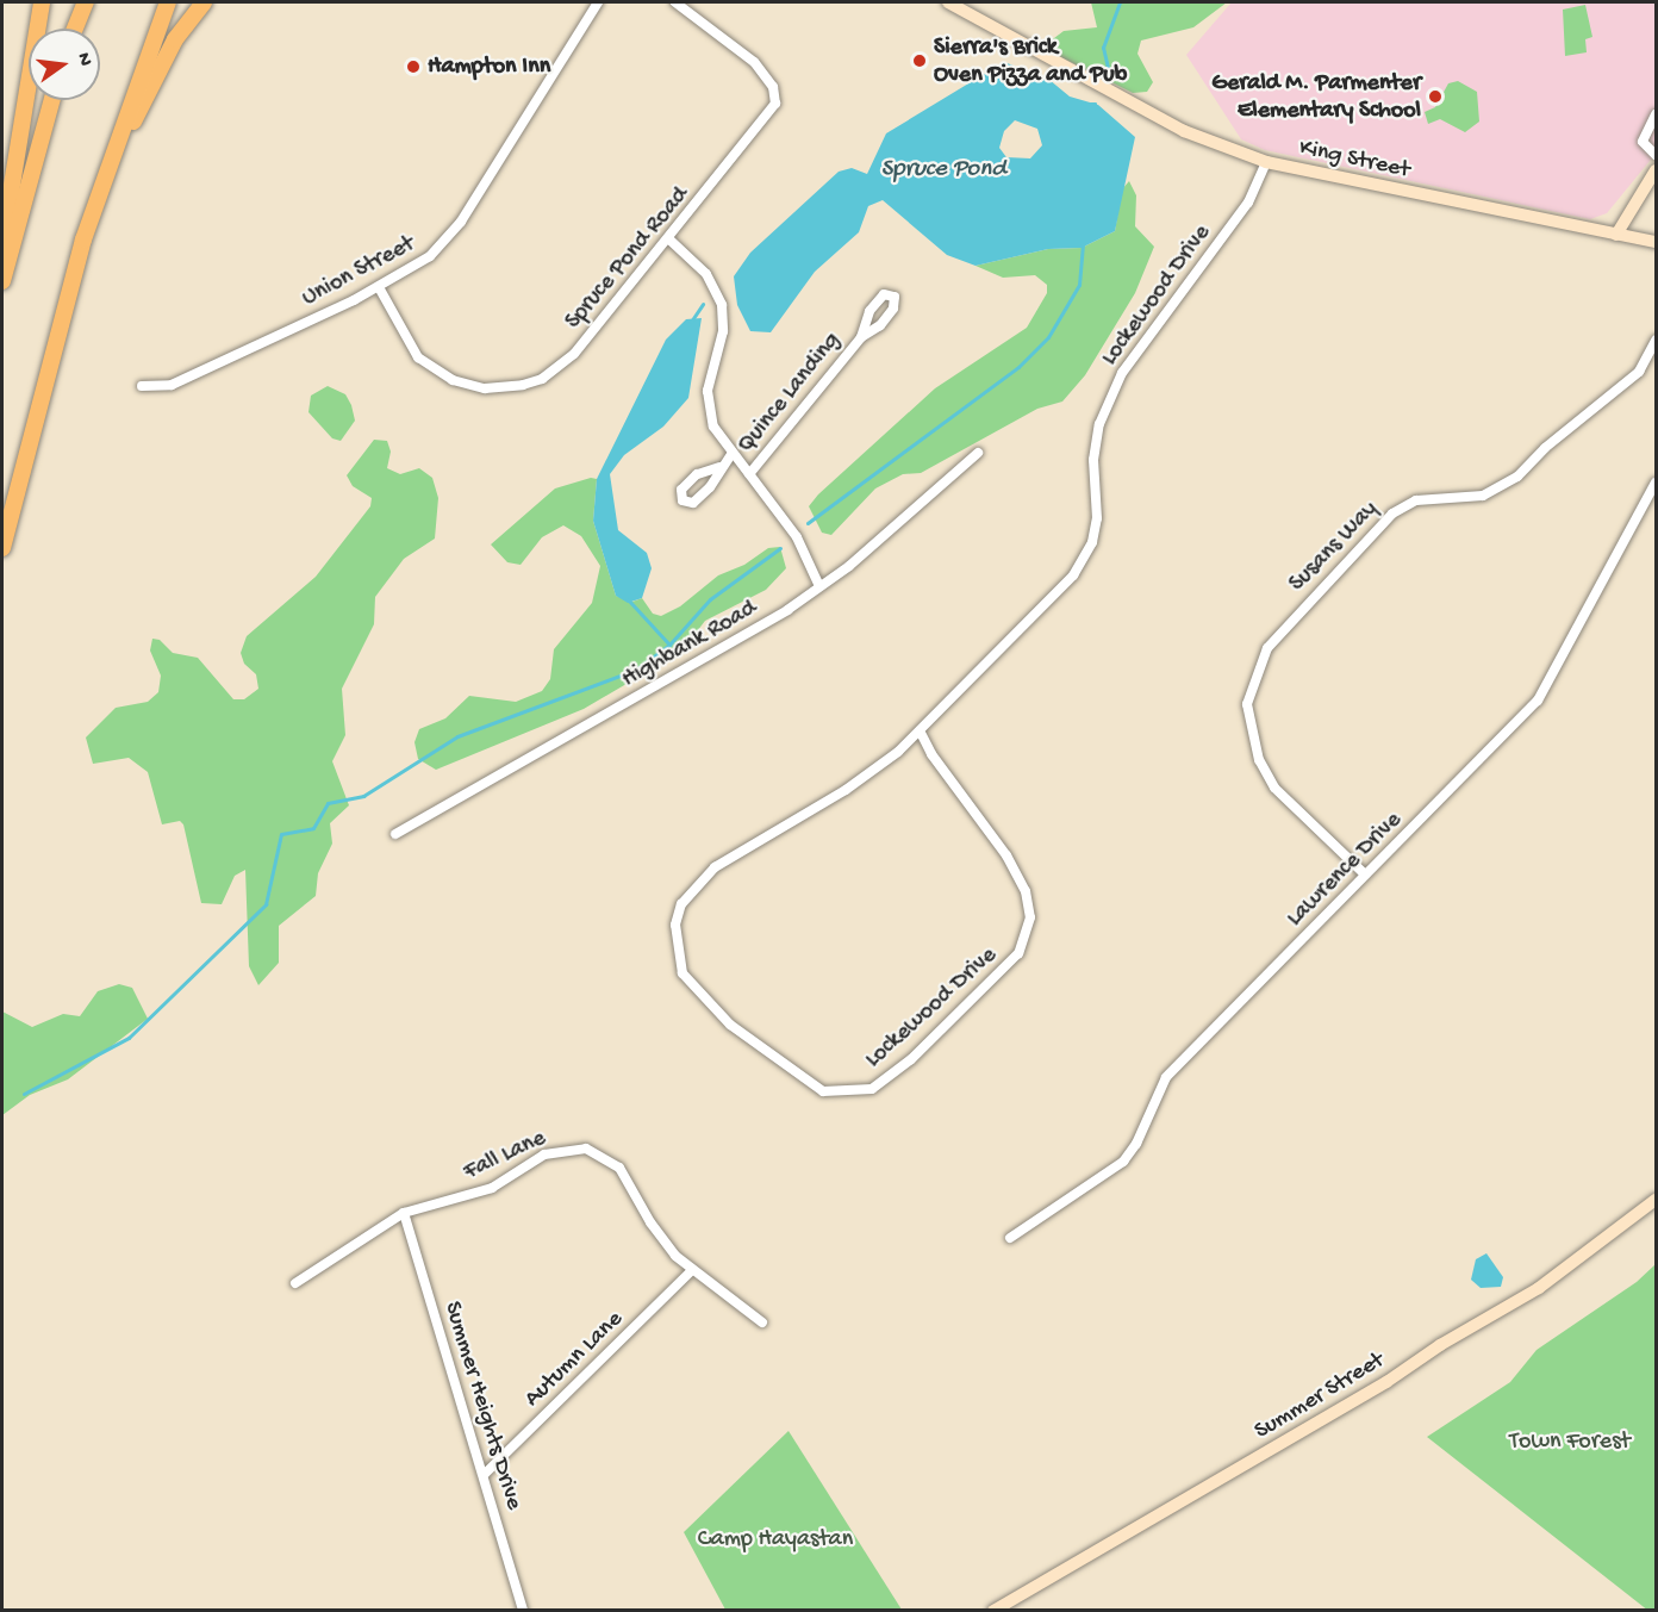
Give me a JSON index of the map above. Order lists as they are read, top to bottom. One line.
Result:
{"streets":{"main road":["King Street","Summer Street"],"street":["Spruce Pond Road","Union Street","Lockewood Drive","Quince Landing","Susans Way","Highbank Road","Lawrence Drive","Fall Lane","Autumn Lane","Summer Heights Drive"]},"crossings":[["King Street","Lockewood Drive"],["Spruce Pond Road","Union Street"],["Susans Way","Lawrence Drive"],["Fall Lane","Autumn Lane"],["Fall Lane","Summer Heights Drive"],["Autumn Lane","Summer Heights Drive"]],"water":["Spruce Pond"],"parks":["Town Forest","Camp Hayastan"],"places":["Sierra's Brick Oven Pizza and Pub","Hampton Inn","Gerald M. Parmenter Elementary School"],"north":"right"}
